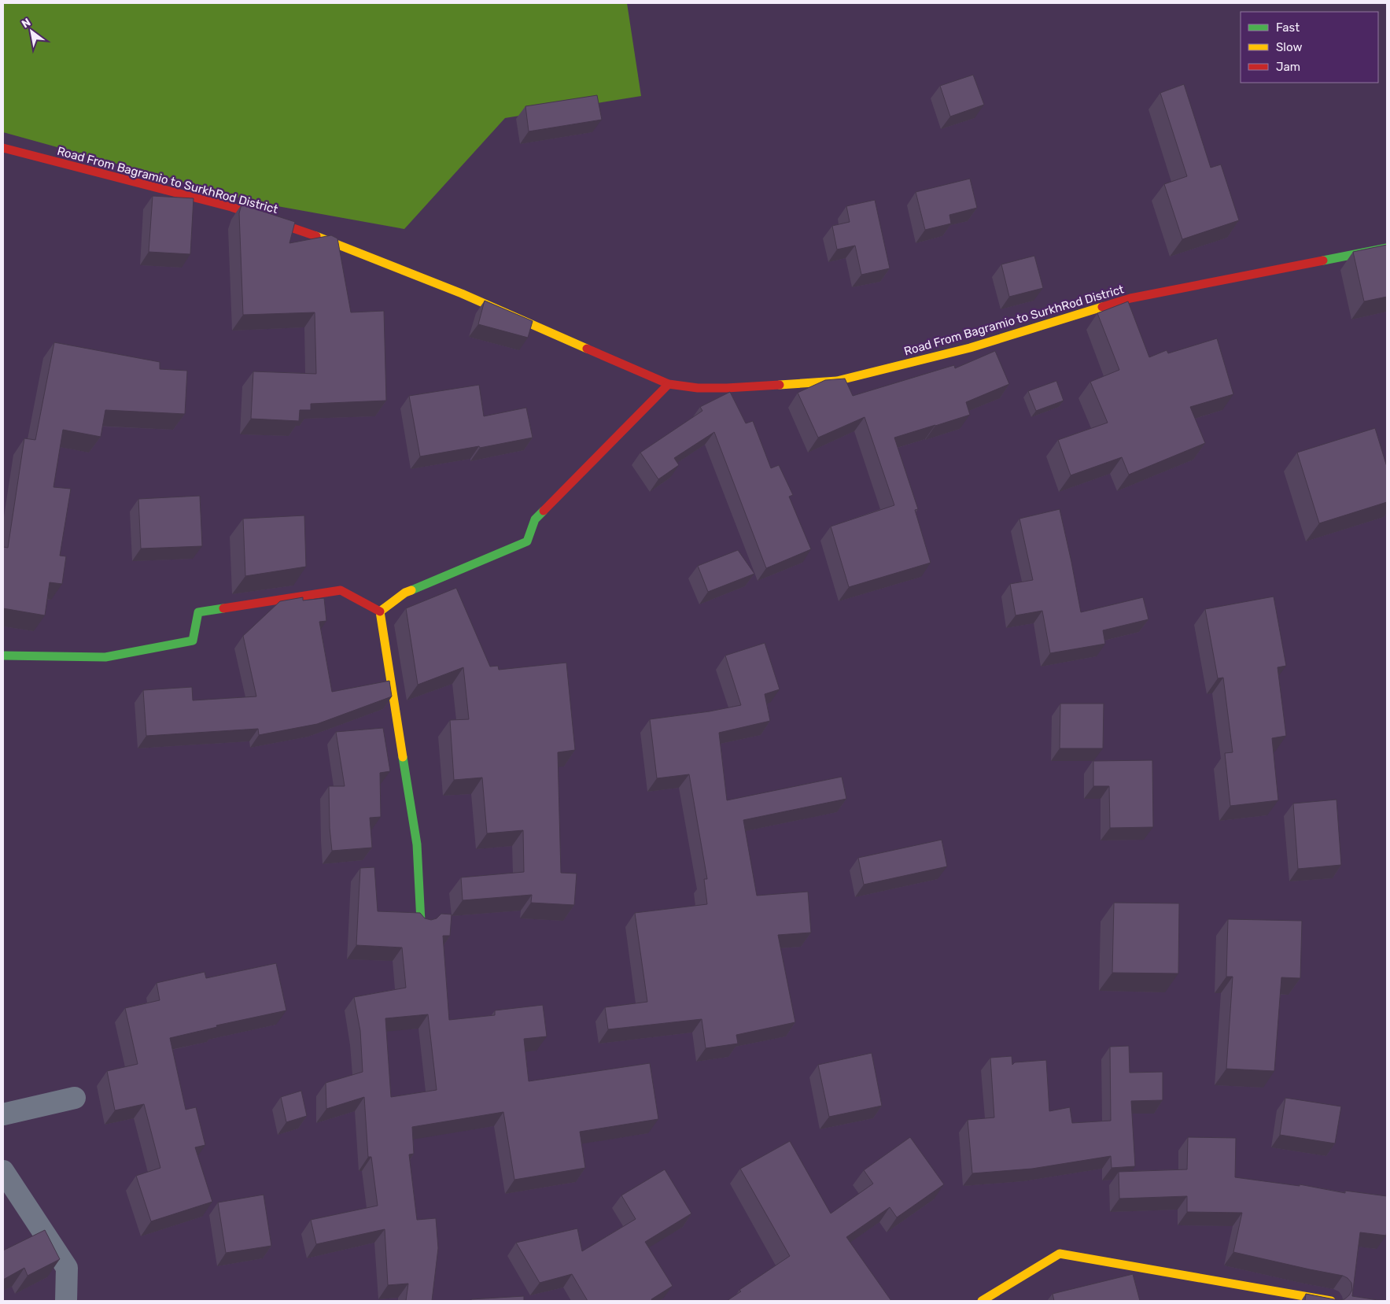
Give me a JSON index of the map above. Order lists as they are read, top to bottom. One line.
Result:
{"streets":{"street":["Road From Bagramio to SurkhRod District"]},"legend":["Fast","Slow","Jam"],"north":"top left"}
